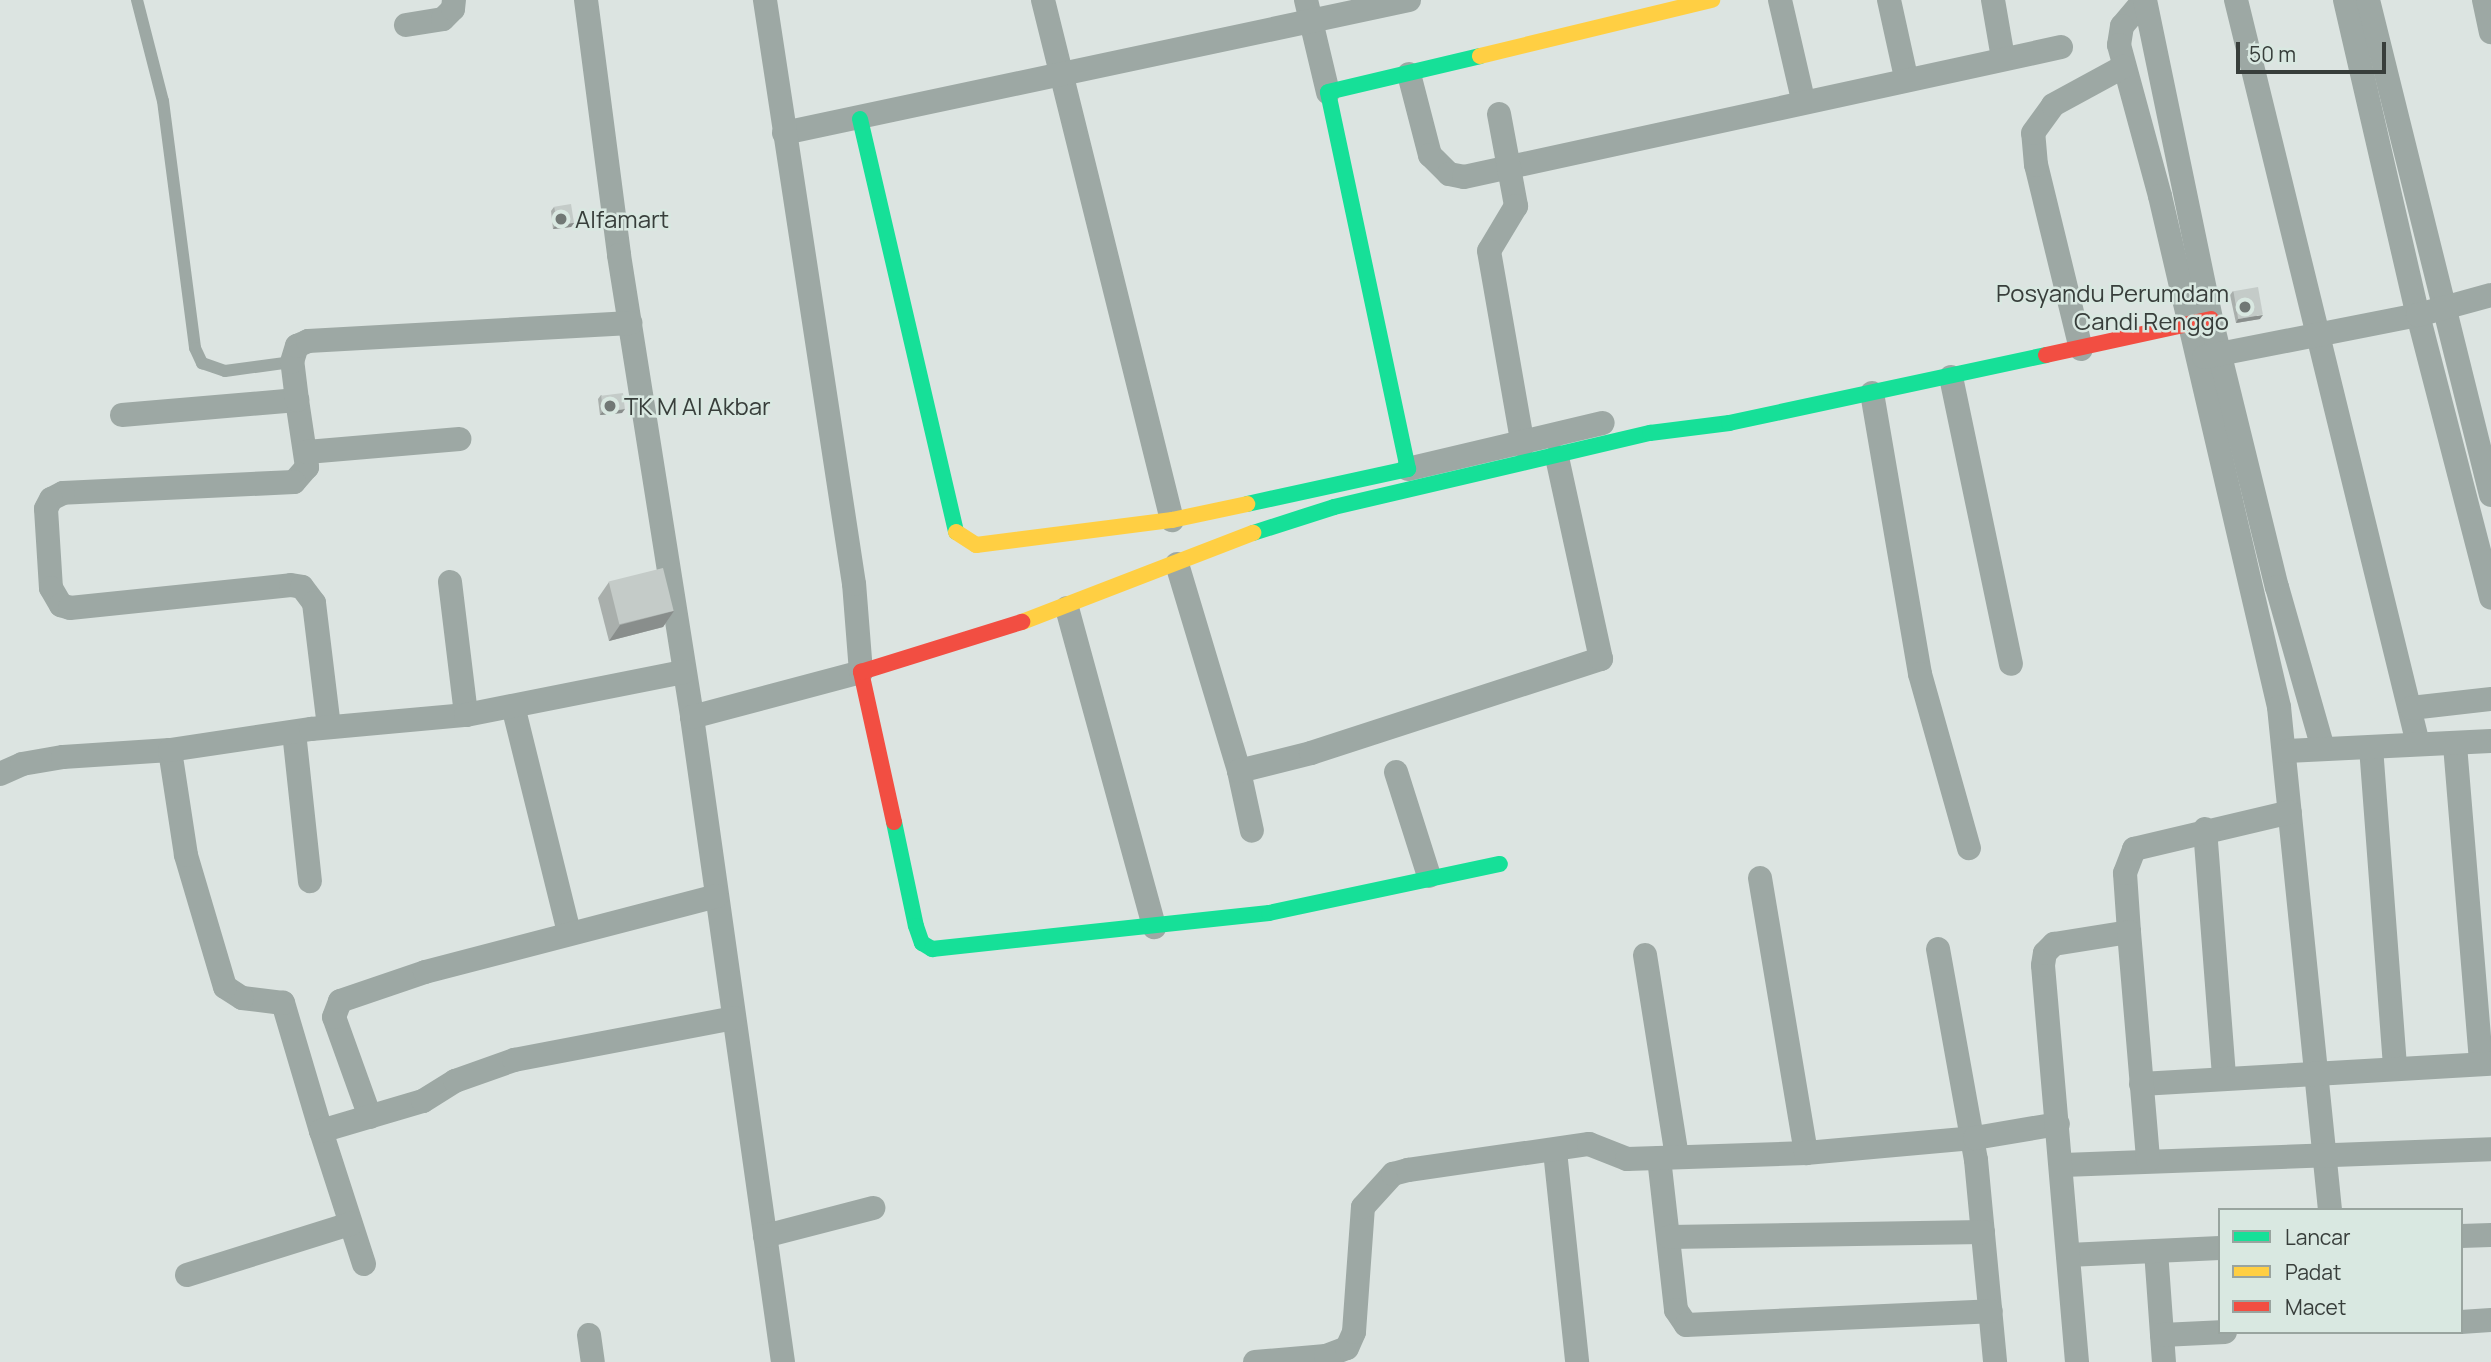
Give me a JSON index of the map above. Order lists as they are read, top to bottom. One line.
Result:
{"places":["Alfamart","Posyandu Perumdam Candi Renggo","TK M Al Akbar"],"legend":["Lancar","Padat","Macet"],"scale_bar":"50 m"}
